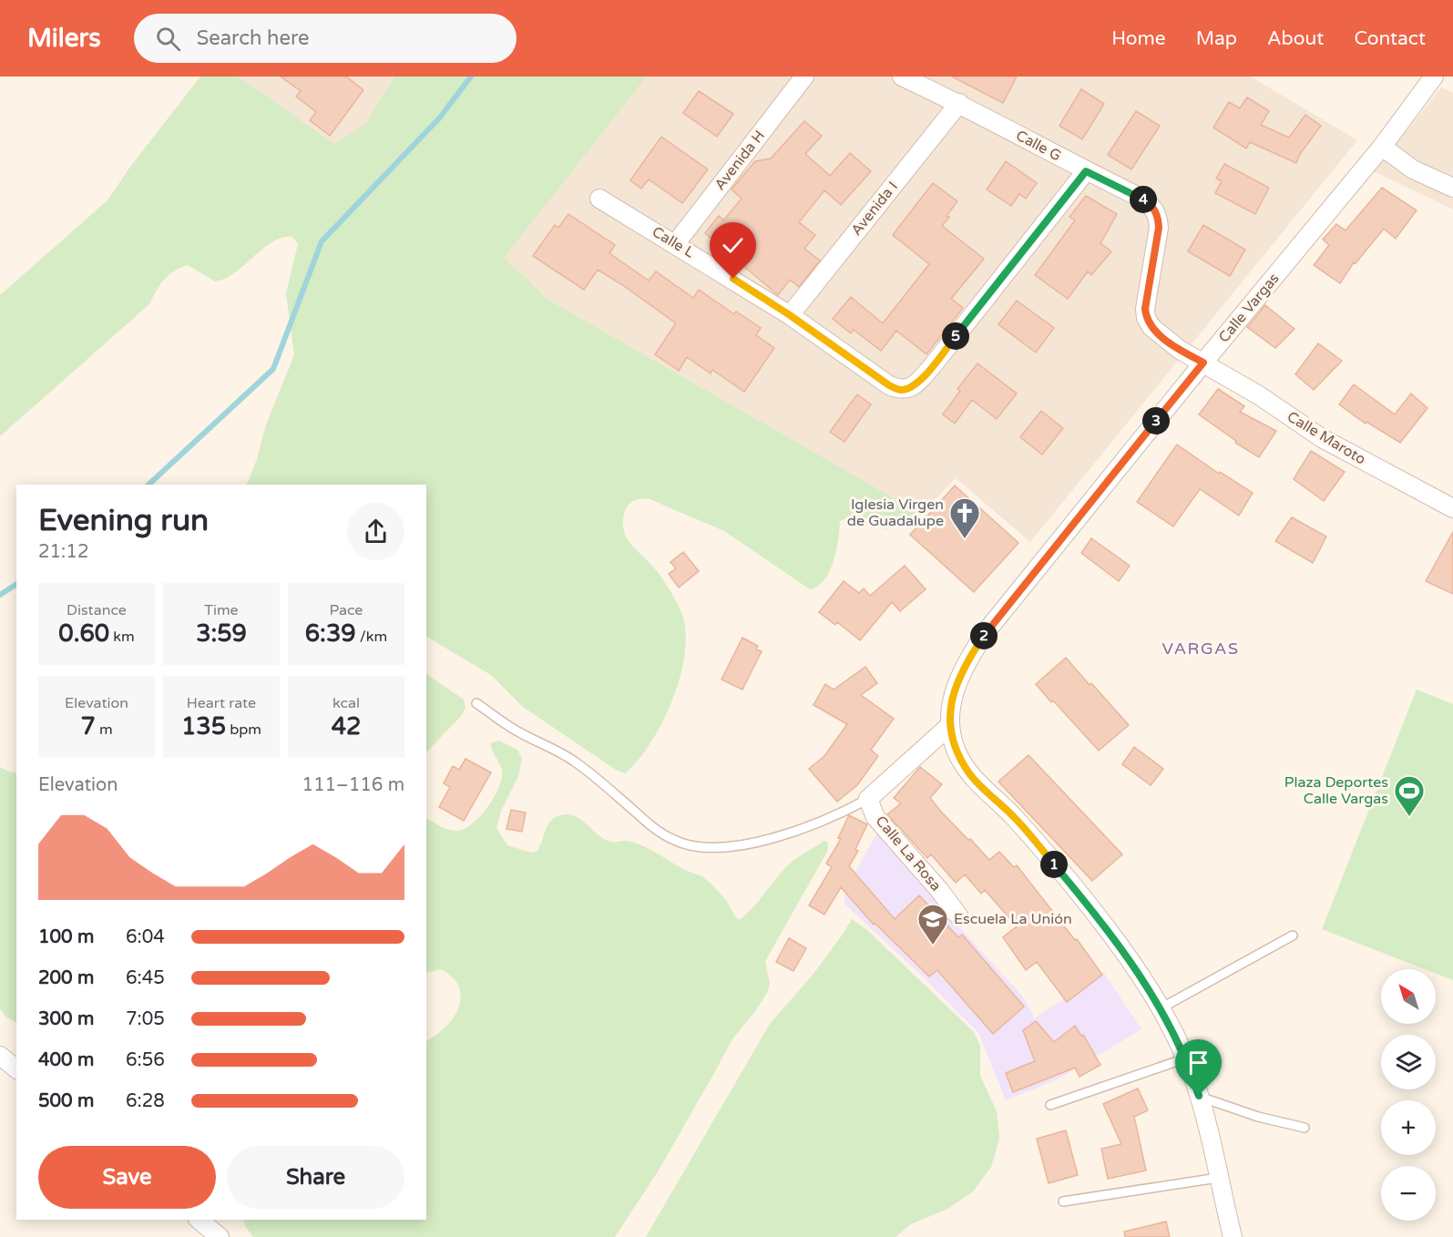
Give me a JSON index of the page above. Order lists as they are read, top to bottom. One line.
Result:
{"streets":{"street":["Calle G","Avenida H","Avenida I","Calle L","Calle Vargas","Calle Maroto","Calle La Rosa"]},"crossings":[["Calle G","Avenida I"],["Calle G","Calle L"],["Calle G","Calle Vargas"],["Calle G","Calle Maroto"],["Avenida H","Calle L"],["Avenida I","Calle L"],["Calle Vargas","Calle Maroto"],["Calle Vargas","Calle La Rosa"]],"districts":["VARGAS"],"places":{"church":["Iglesia Virgen de Guadalupe"],"sports":["Plaza Deportes Calle Vargas"],"school or university":["Escuela La Unión"]},"north":"top left","page":{"header":"Milers","search":"Search here","nav":["Home","Map","About","Contact"],"pins":["4","5","3","2","1"],"heading":["Evening run","21:12"],"stats":[["Distance","0.60 km"],["Time","3:59"],["Pace","6:39 /km"],["Elevation","7 m"],["Heart rate","135 bpm"],["kcal","42"]],"chart":["Elevation","111–116 m"],"list":[{"name":"100 m","note":"6:04"},{"name":"200 m","note":"6:45"},{"name":"300 m","note":"7:05"},{"name":"400 m","note":"6:56"},{"name":"500 m","note":"6:28"}],"map_buttons":["+","−"],"buttons":["Save","Share"]}}
